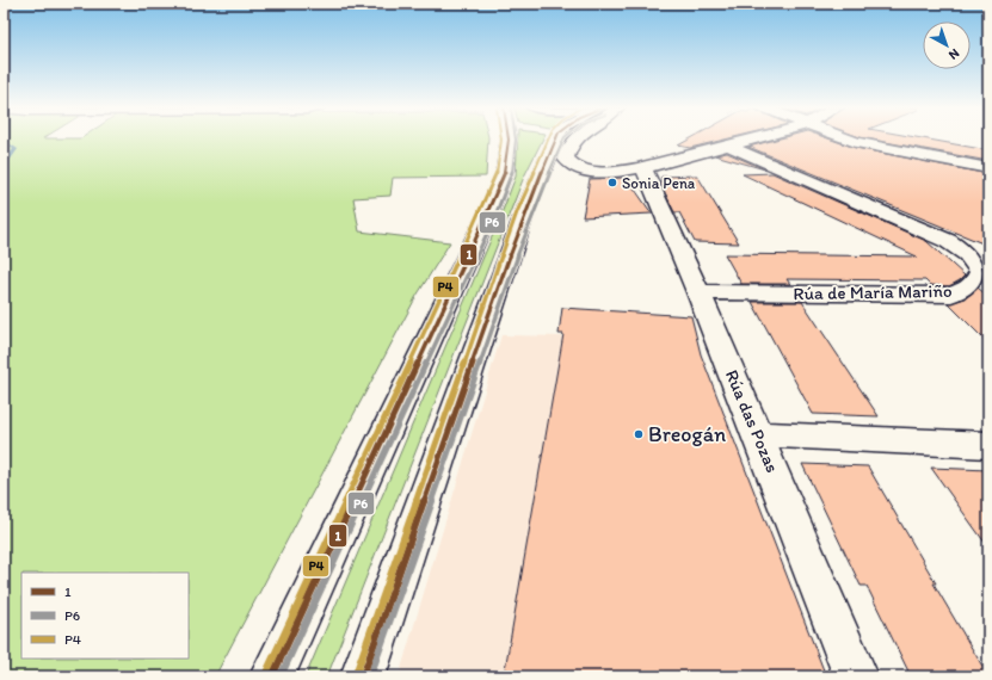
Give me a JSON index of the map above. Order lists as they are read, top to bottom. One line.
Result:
{"streets":{"street":["Rúa de María Mariño","Rúa das Pozas"]},"crossings":[["Rúa de María Mariño","Rúa das Pozas"]],"places":["Sonia Pena","Breogán"],"lines":["transit line 1","transit line P6","transit line P4"],"legend":["1","P6","P4"],"north":"bottom right"}
